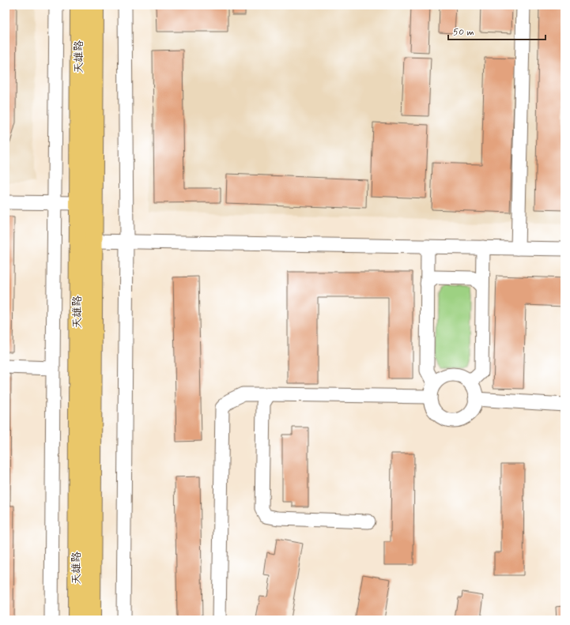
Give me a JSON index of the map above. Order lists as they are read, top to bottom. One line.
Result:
{"streets":{"main road":["天雄路"]},"scale_bar":"50 m"}
